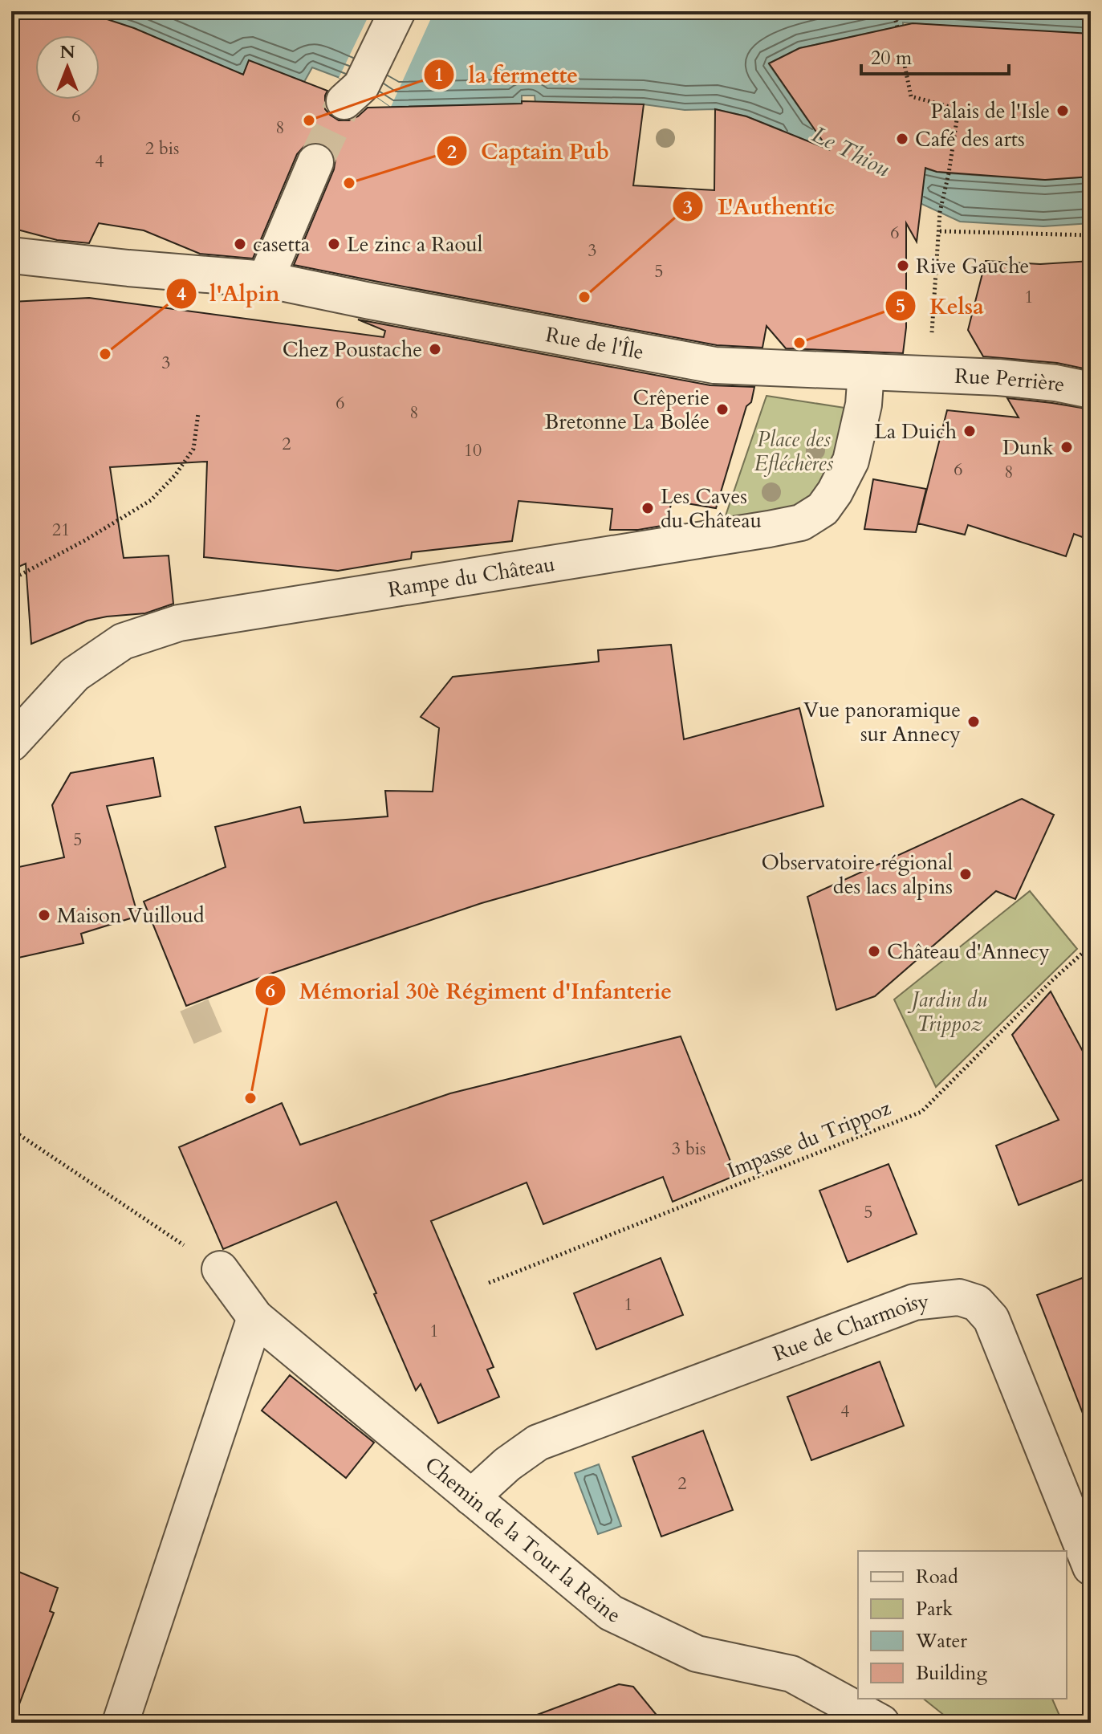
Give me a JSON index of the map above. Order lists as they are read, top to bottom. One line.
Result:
{"streets":{"street":["Rue de l'Île","Rue Perrière","Rampe du Château","Rue de Charmoisy","Chemin de la Tour la Reine"],"path":["Impasse du Trippoz"]},"crossings":[["Rue de l'Île","Rue Perrière"],["Rue de l'Île","Rampe du Château"],["Rue de Charmoisy","Chemin de la Tour la Reine"]],"water":["Le Thiou"],"parks":["Place des Efléchères","Jardin du Trippoz"],"places":["Palais de l'Isle","la fermette","Café des arts","Captain Pub","casetta","Le zinc a Raoul","Rive Gauche","L'Authentic","Kelsa","Chez Poustache","l'Alpin","Crêperie Bretonne La Bolée","La Duich","Dunk","Les Caves du Château","Vue panoramique sur Annecy","Observatoire régional des lacs alpins","Maison Vuilloud","Château d'Annecy","Mémorial 30è Régiment d'Infanterie"],"house_numbers":["6","8","2 bis","4","6","3","5","1","3","6","8","2","10","6","8","21","5","3 bis","5","1","1","4","2"],"legend":["Road","Park","Water","Building"],"scale_bar":"20 m","north":"top"}
